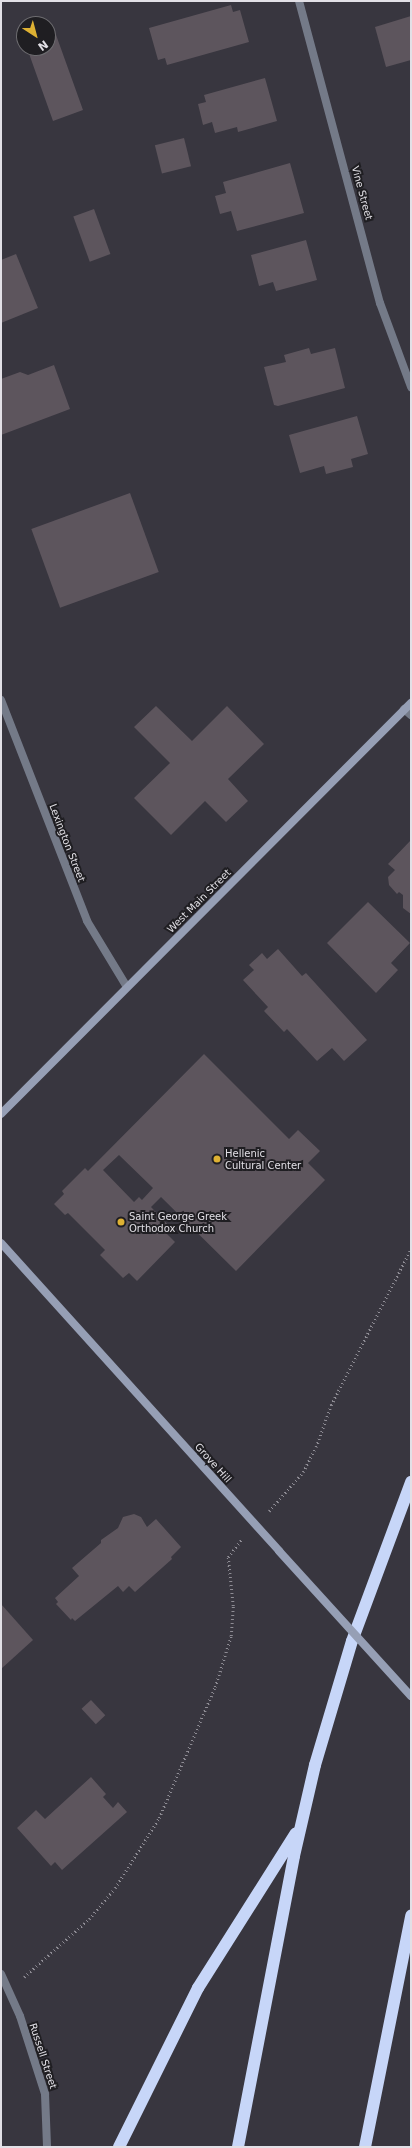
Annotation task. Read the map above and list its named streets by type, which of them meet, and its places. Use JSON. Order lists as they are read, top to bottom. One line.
{"streets":{"street":["Vine Street","Lexington Street","West Main Street","Grove Hill","Russell Street"]},"crossings":[["Lexington Street","West Main Street"]],"places":["Hellenic Cultural Center","Saint George Greek Orthodox Church"],"north":"bottom right"}
